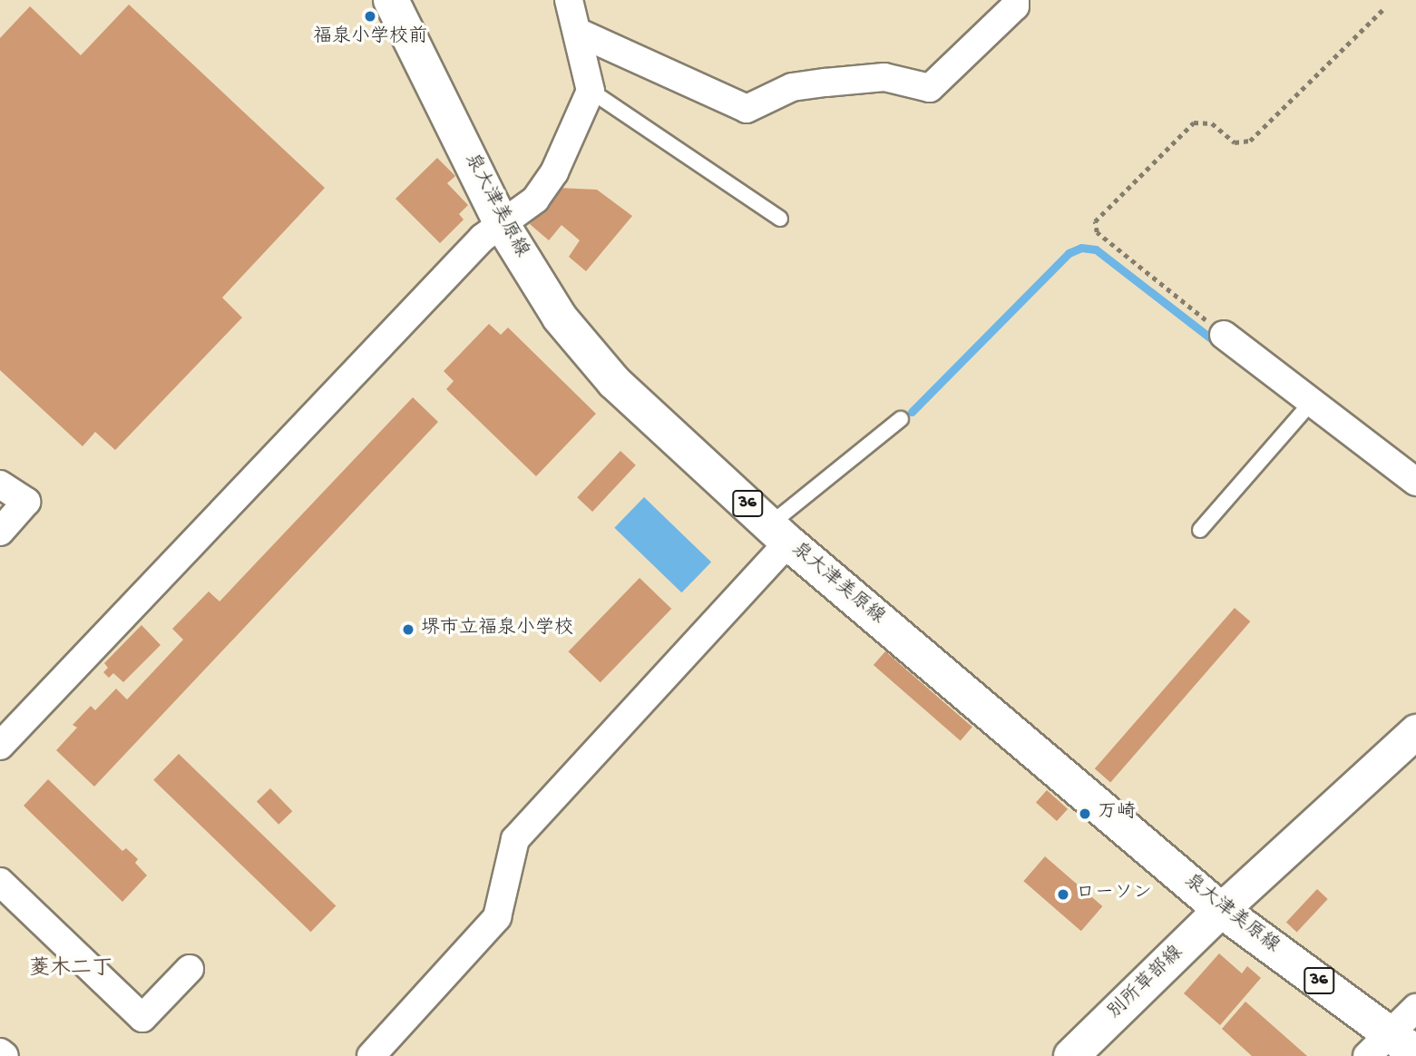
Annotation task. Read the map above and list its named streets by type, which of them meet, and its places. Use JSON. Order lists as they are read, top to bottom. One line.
{"streets":{"main road":["泉大津美原線","36","別所草部線"]},"crossings":[["泉大津美原線","別所草部線"]],"districts":["菱木二丁"],"places":["福泉小学校前","堺市立福泉小学校","万崎","ローソン"]}
